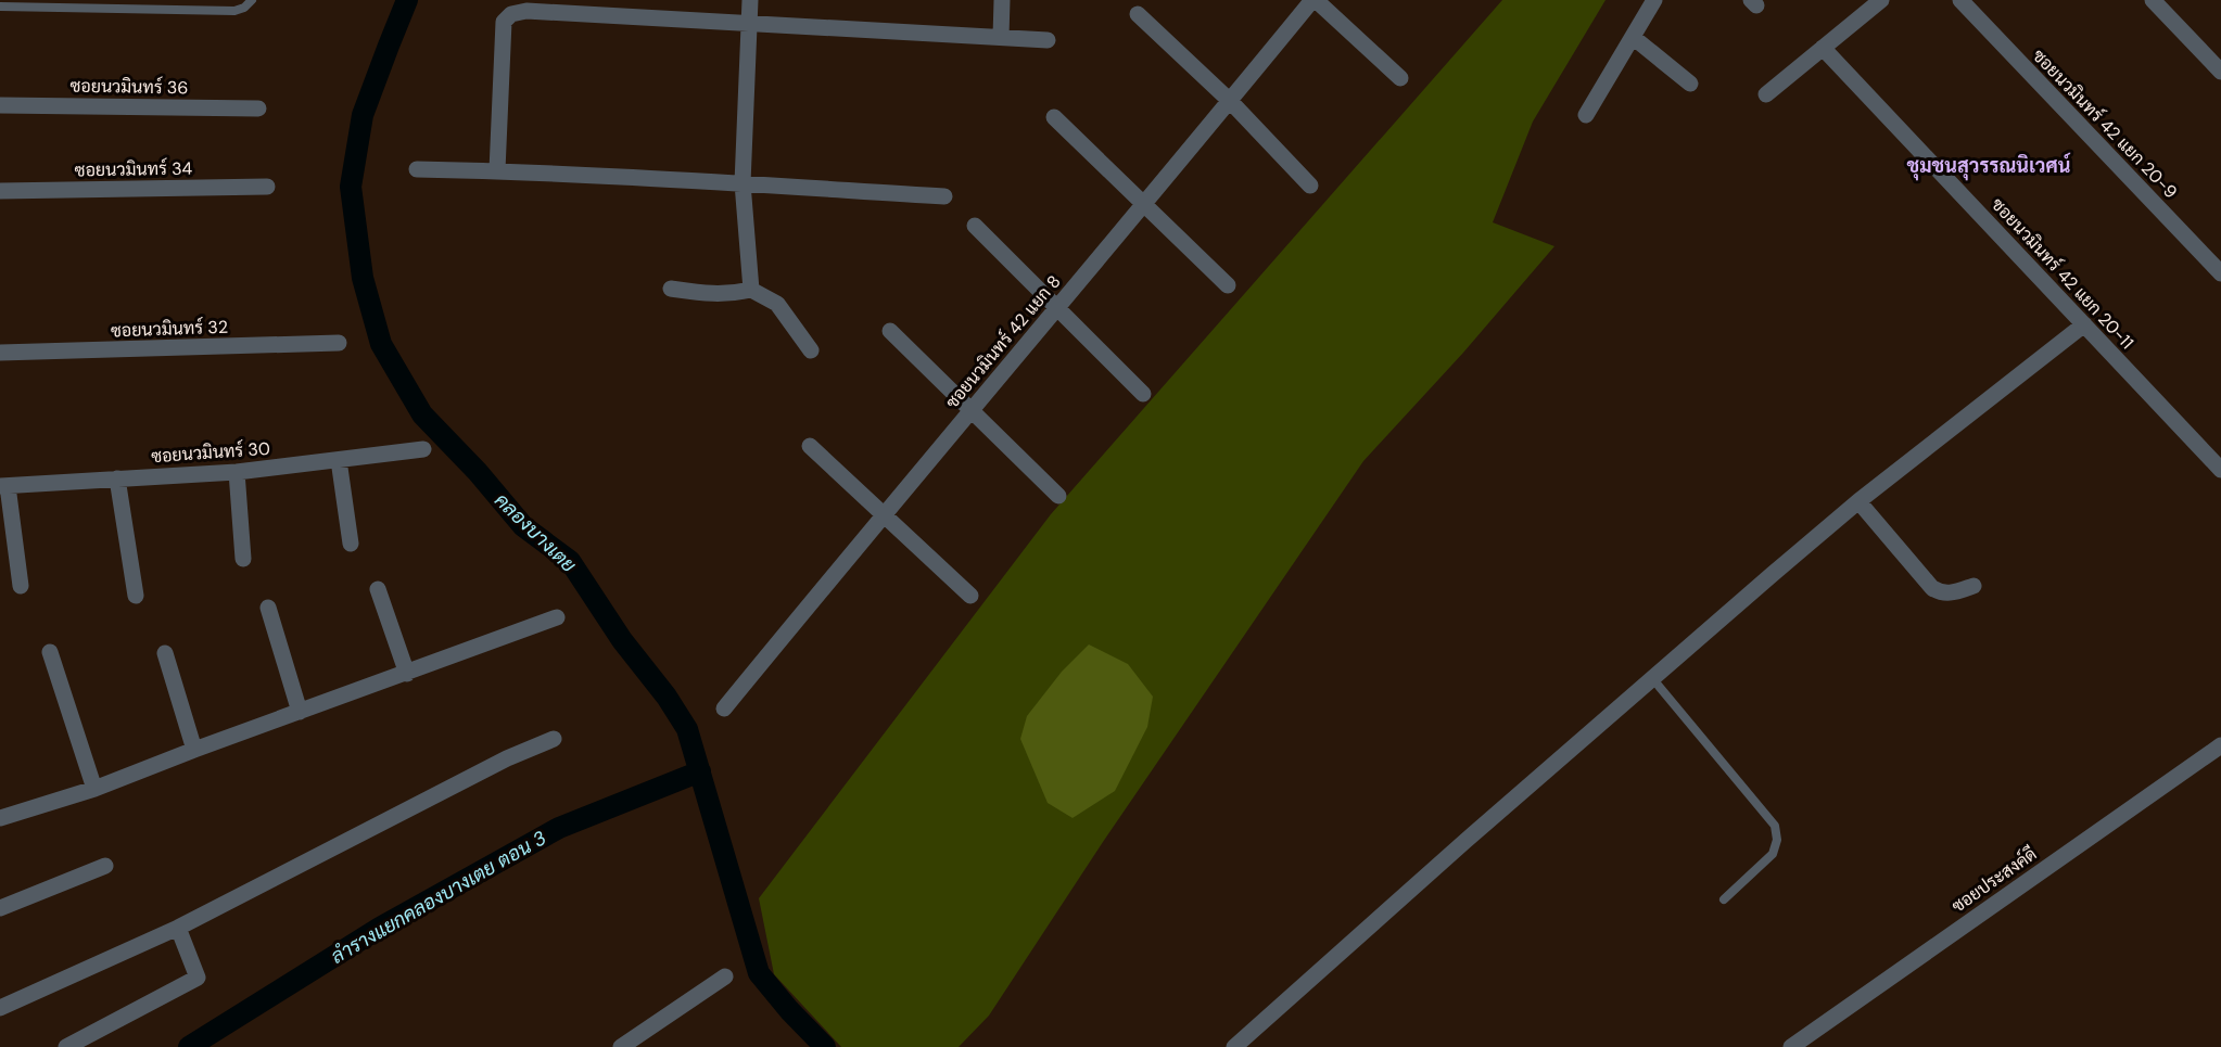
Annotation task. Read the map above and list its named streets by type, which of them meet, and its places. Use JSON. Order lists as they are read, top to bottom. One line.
{"streets":{"street":["ซอยนวมินทร์ 36","ซอยนวมินทร์ 42 แยก 20-9","ซอยนวมินทร์ 34","ซอยนวมินทร์ 42 แยก 20-11","ซอยนวมินทร์ 32","ซอยนวมินทร์ 42 แยก 8","ซอยนวมินทร์ 30","ซอยประสงค์ดี"]},"districts":["ชุมชนสุวรรณนิเวศน์"],"water":["คลองบางเตย","ลำรางแยกคลองบางเตย ตอน 3"]}
